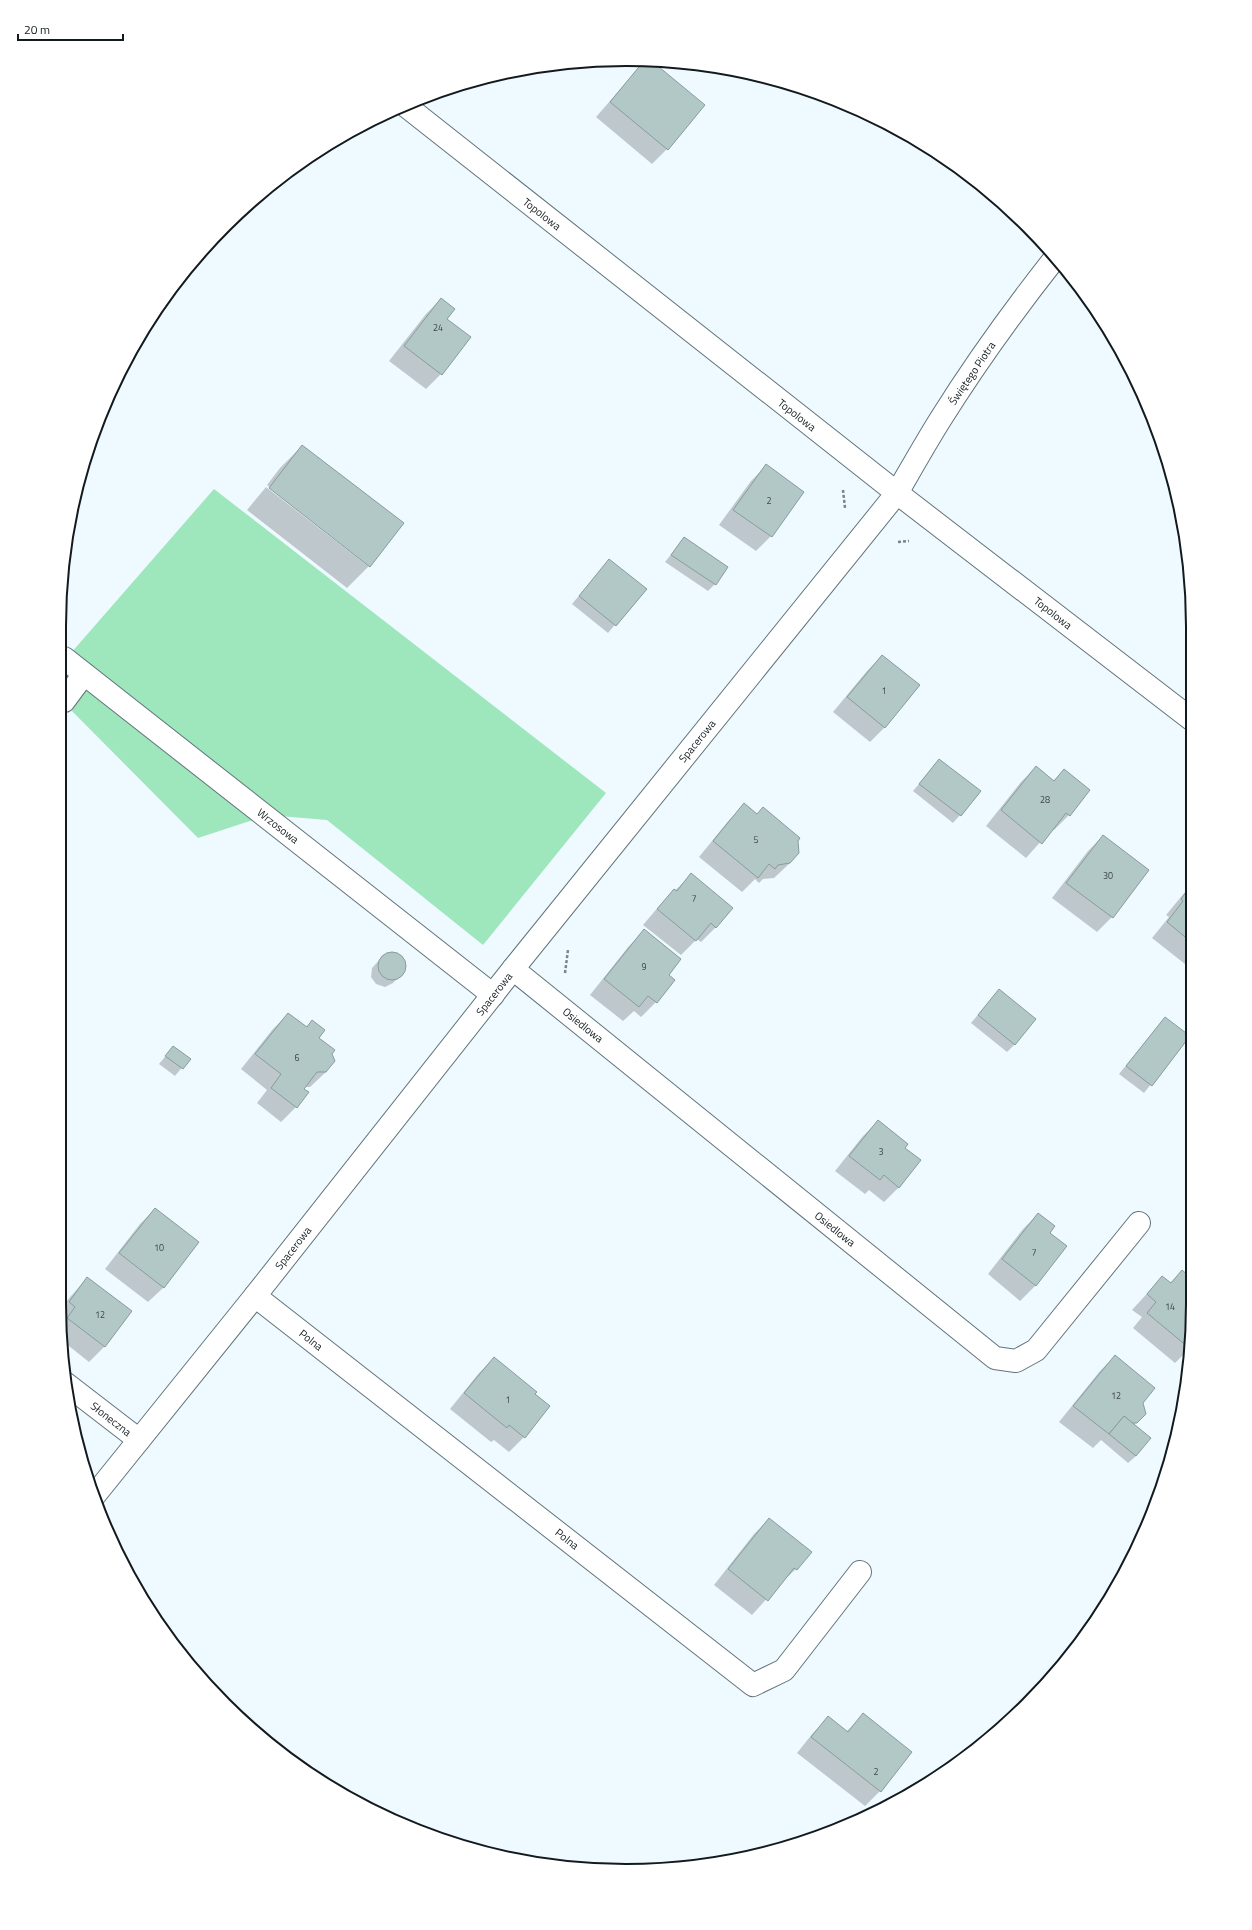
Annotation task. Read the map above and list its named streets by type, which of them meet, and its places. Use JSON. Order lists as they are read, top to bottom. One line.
{"streets":{"street":["Topolowa","Świętego Piotra","Spacerowa","Wrzosowa","Osiedlowa","Polna","Słoneczna"]},"crossings":[["Topolowa","Świętego Piotra"],["Topolowa","Spacerowa"],["Świętego Piotra","Spacerowa"],["Spacerowa","Wrzosowa"],["Spacerowa","Osiedlowa"],["Spacerowa","Polna"],["Spacerowa","Słoneczna"]],"house_numbers":["24","2","1","28","5","30","7","9","6","3","10","7","14","12","12","1","2"],"scale_bar":"20 m"}
